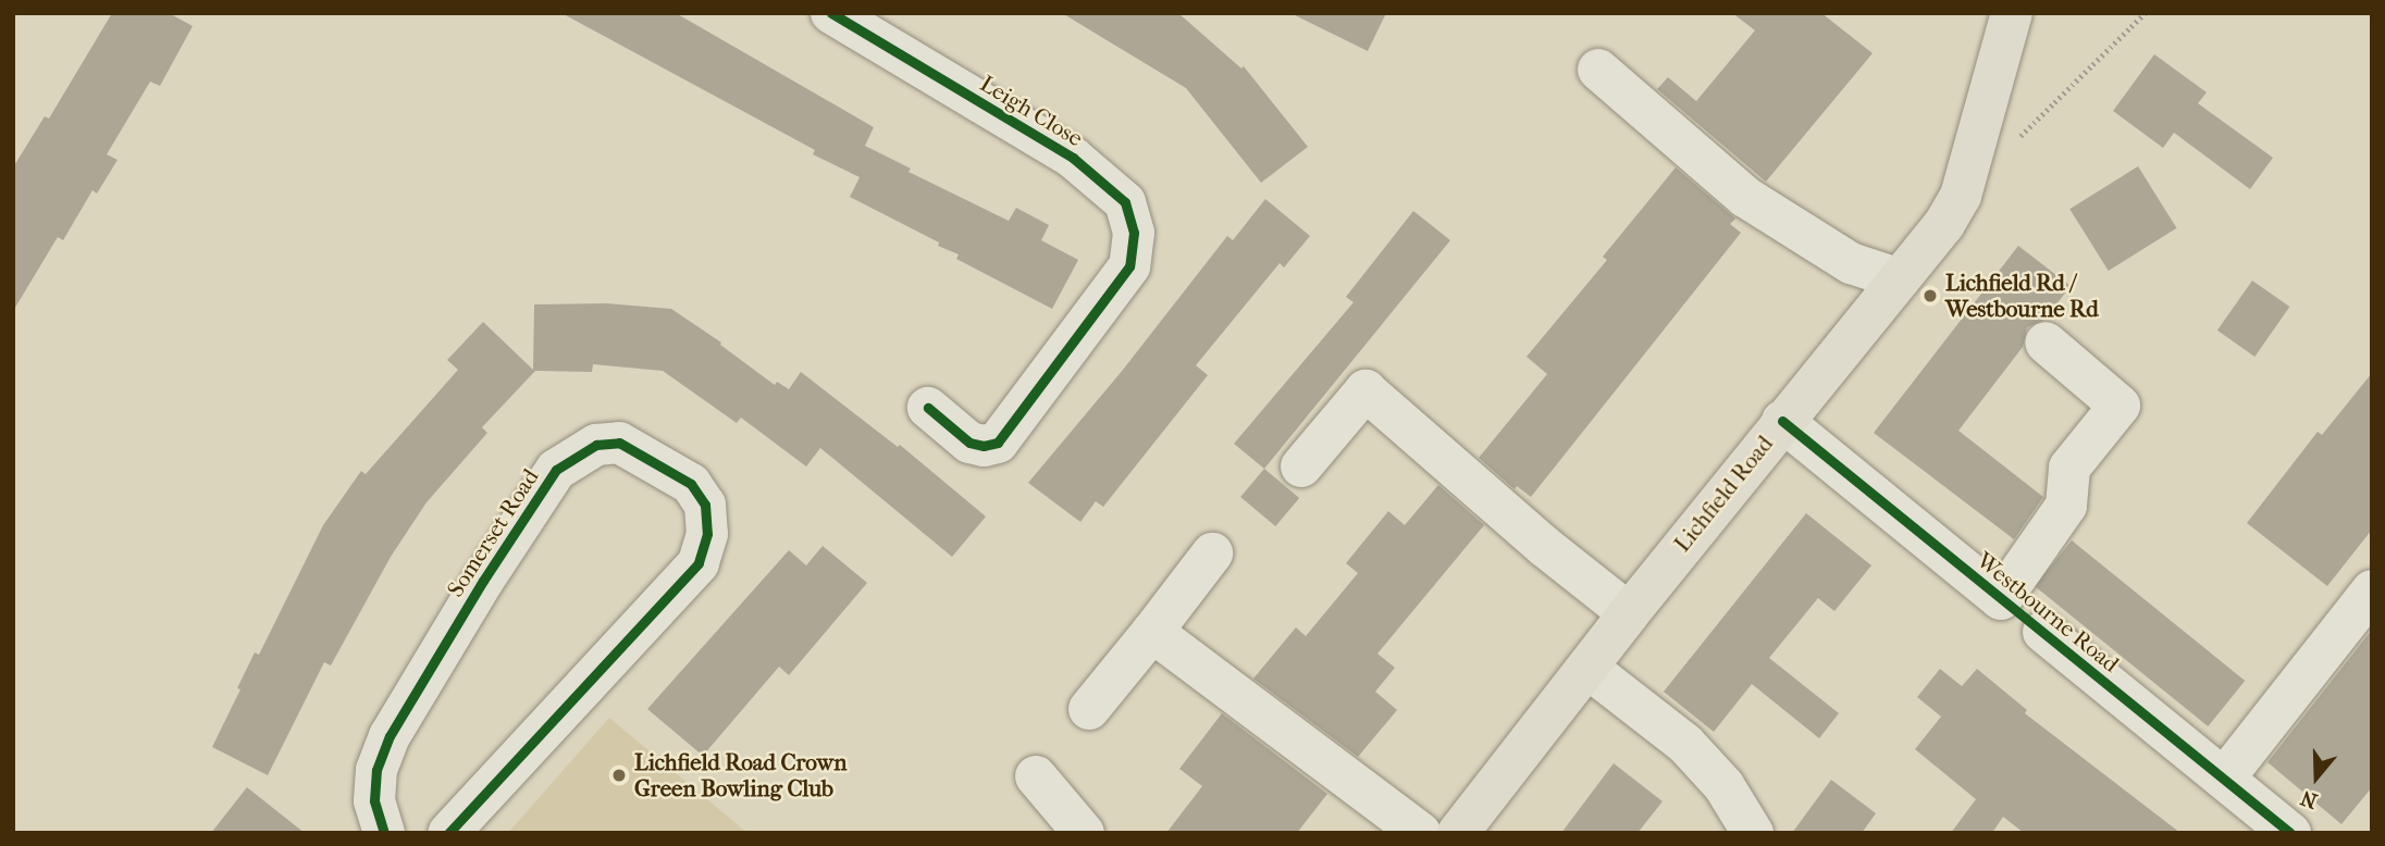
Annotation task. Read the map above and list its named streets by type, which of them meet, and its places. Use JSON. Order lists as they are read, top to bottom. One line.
{"streets":{"highway":["Lichfield Road"],"street":["Leigh Close","Somerset Road","Westbourne Road"]},"crossings":[["Lichfield Road","Westbourne Road"]],"places":["Lichfield Rd / Westbourne Rd","Lichfield Road Crown Green Bowling Club"],"north":"bottom"}
